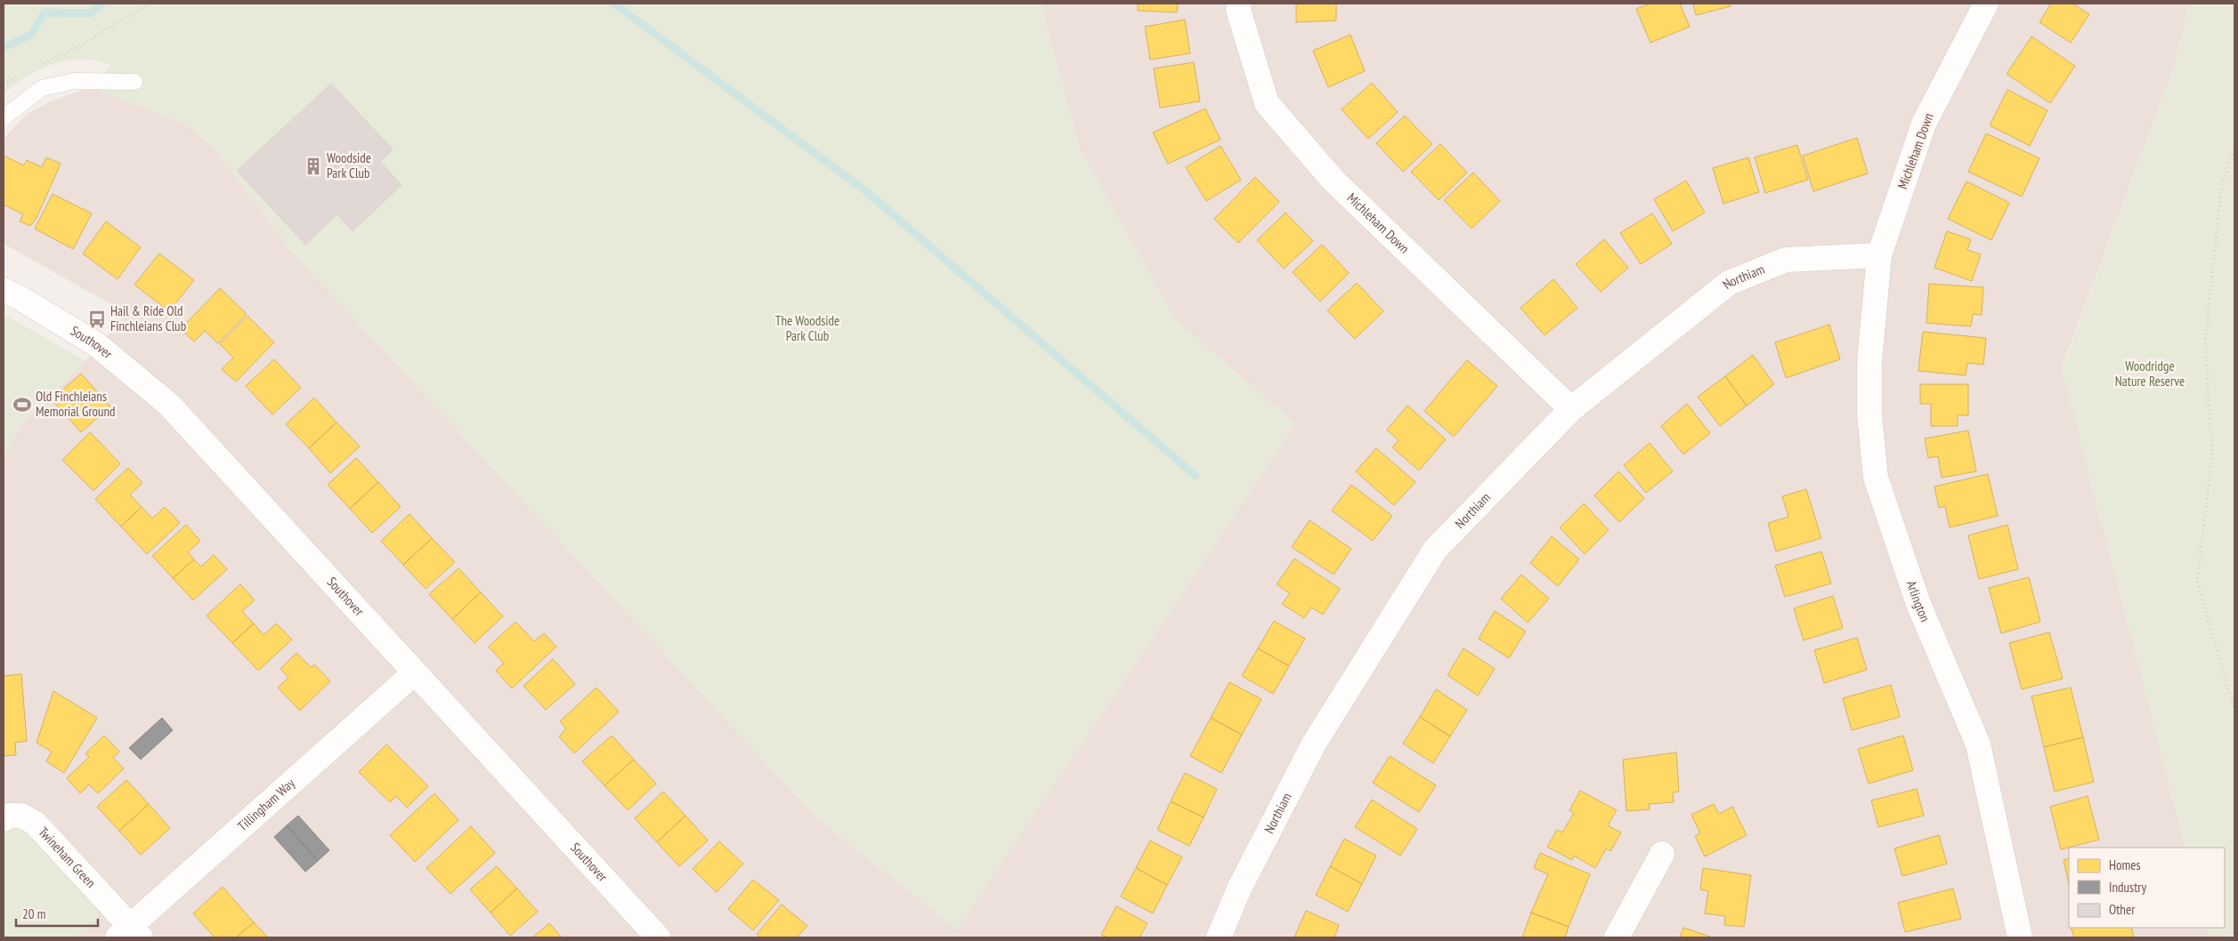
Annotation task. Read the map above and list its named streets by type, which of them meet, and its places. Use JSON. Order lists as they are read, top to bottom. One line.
{"streets":{"street":["Michleham Down","Northiam","Southover","Arlington","Tillingham Way","Twineham Green"]},"crossings":[["Michleham Down","Northiam"],["Michleham Down","Arlington"],["Northiam","Arlington"],["Southover","Tillingham Way"],["Tillingham Way","Twineham Green"]],"parks":["The Woodside Park Club","Woodridge Nature Reserve"],"places":{"building":["Woodside Park Club"],"bus stop":["Hail & Ride Old Finchleians Club"],"sports":["Old Finchleians Memorial Ground"]},"legend":["Homes","Industry","Other"],"scale_bar":"20 m"}
